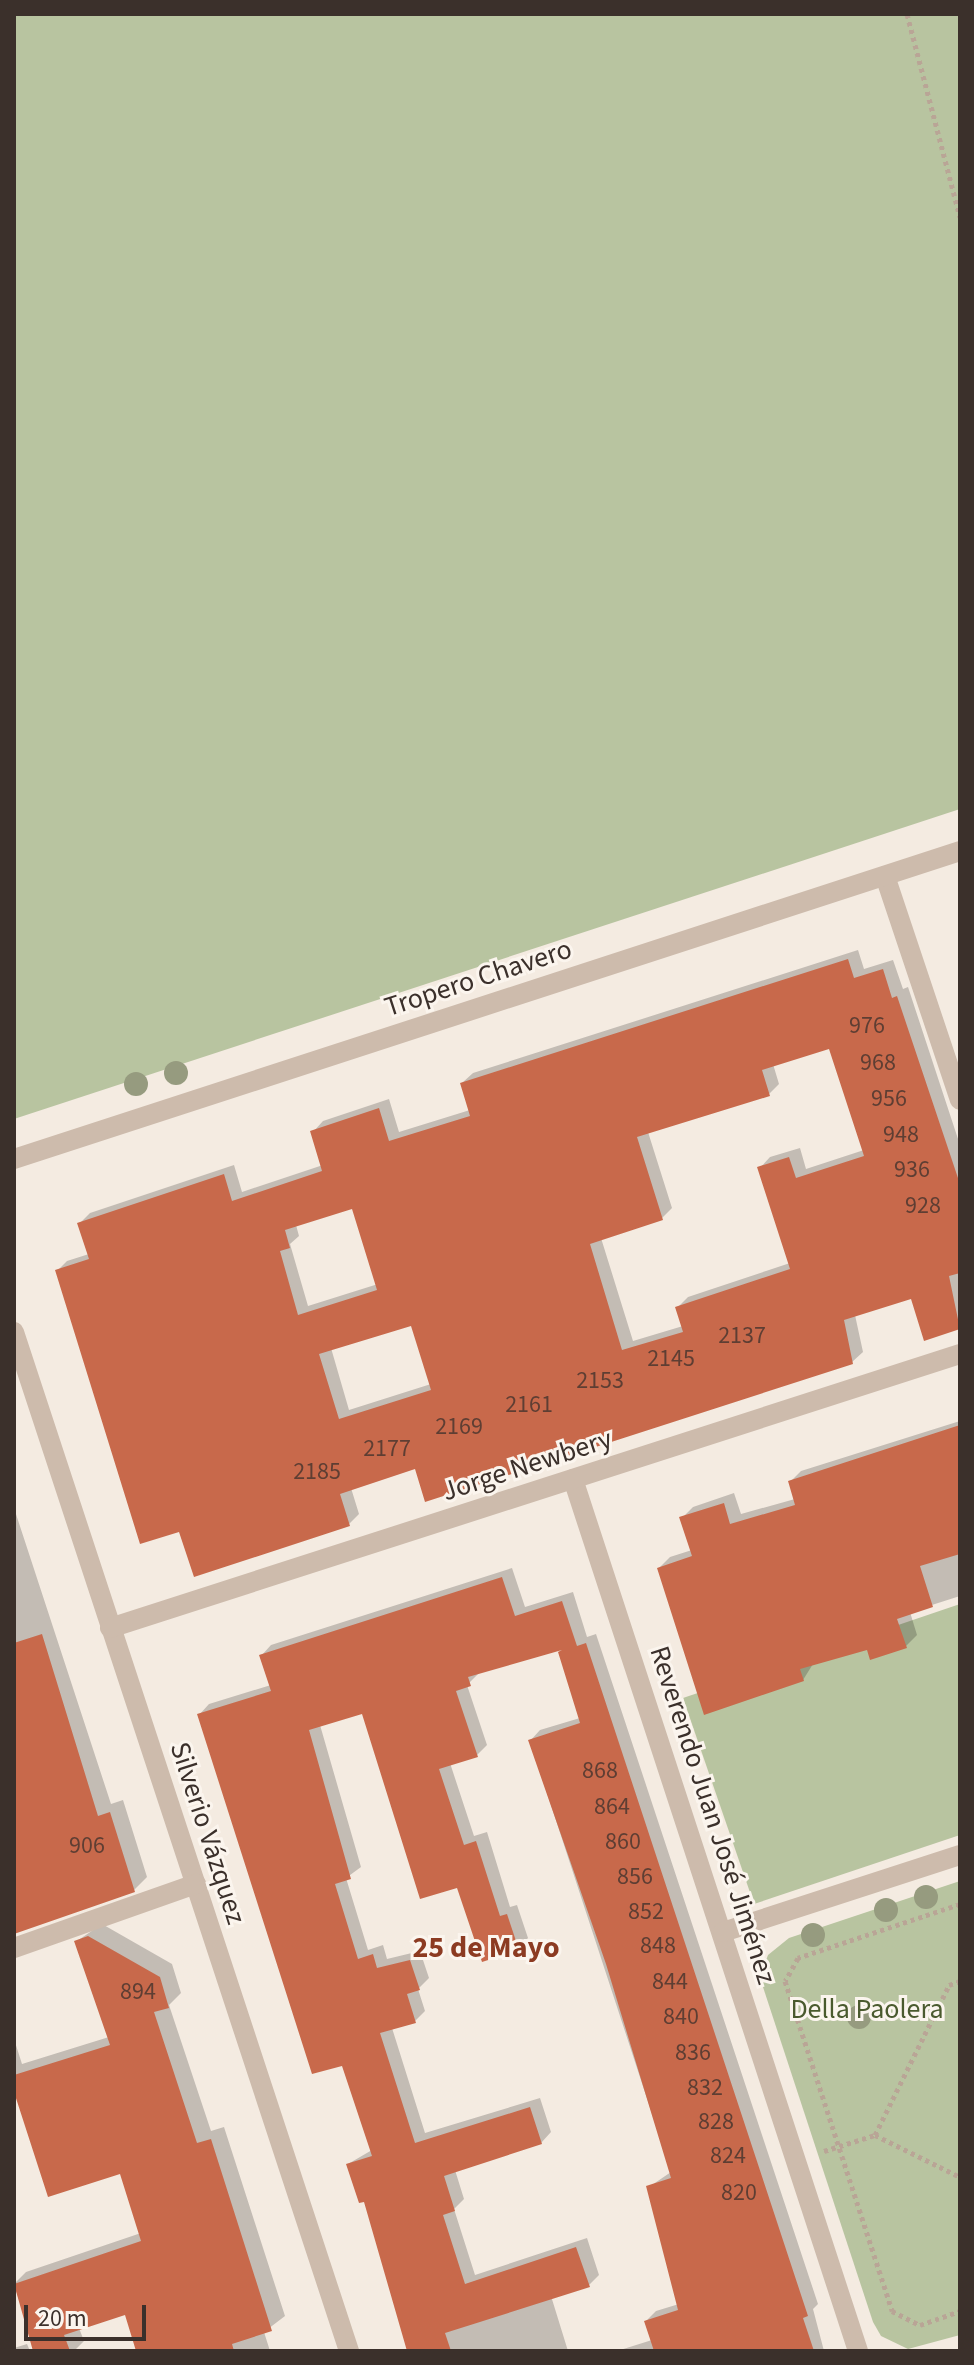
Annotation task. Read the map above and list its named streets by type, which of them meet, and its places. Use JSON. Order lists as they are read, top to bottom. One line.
{"streets":{"street":["Tropero Chavero","Jorge Newbery","Reverendo Juan José Jiménez","Silverio Vázquez"]},"crossings":[["Jorge Newbery","Reverendo Juan José Jiménez"],["Jorge Newbery","Silverio Vázquez"]],"districts":["25 de Mayo"],"parks":["Della Paolera"],"house_numbers":["976","968","956","948","936","928","2137","2145","2153","2161","2169","2177","2185","868","864","860","906","856","852","848","844","894","840","836","832","828","824","820"],"scale_bar":"20 m"}
